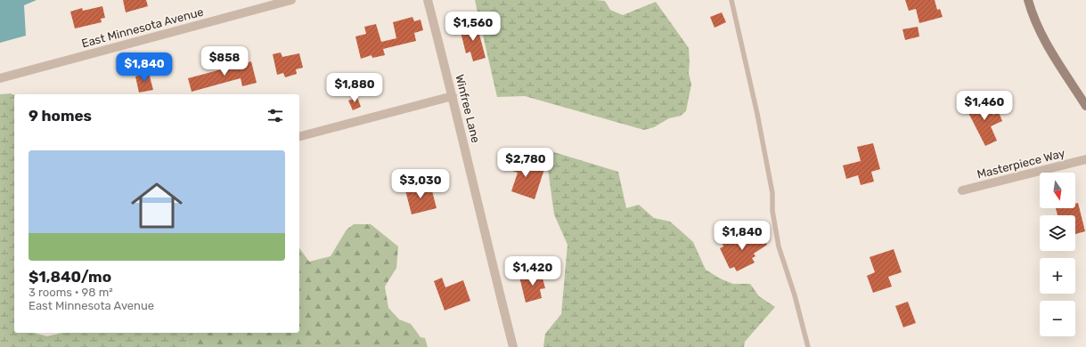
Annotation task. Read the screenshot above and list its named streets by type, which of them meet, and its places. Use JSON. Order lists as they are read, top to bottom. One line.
{"streets":{"street":["East Minnesota Avenue","Winfree Lane","Masterpiece Way"]},"north":"bottom","page":{"price":["$1,560","$858","$1,840","$1,880","$1,460","$2,780","$3,030","$1,840","$1,420"],"heading":"9 homes","list":[{"name":"$1,840/mo","note":"3 rooms · 98 m² · East Minnesota Avenue"}],"map_buttons":["+","−"]}}
